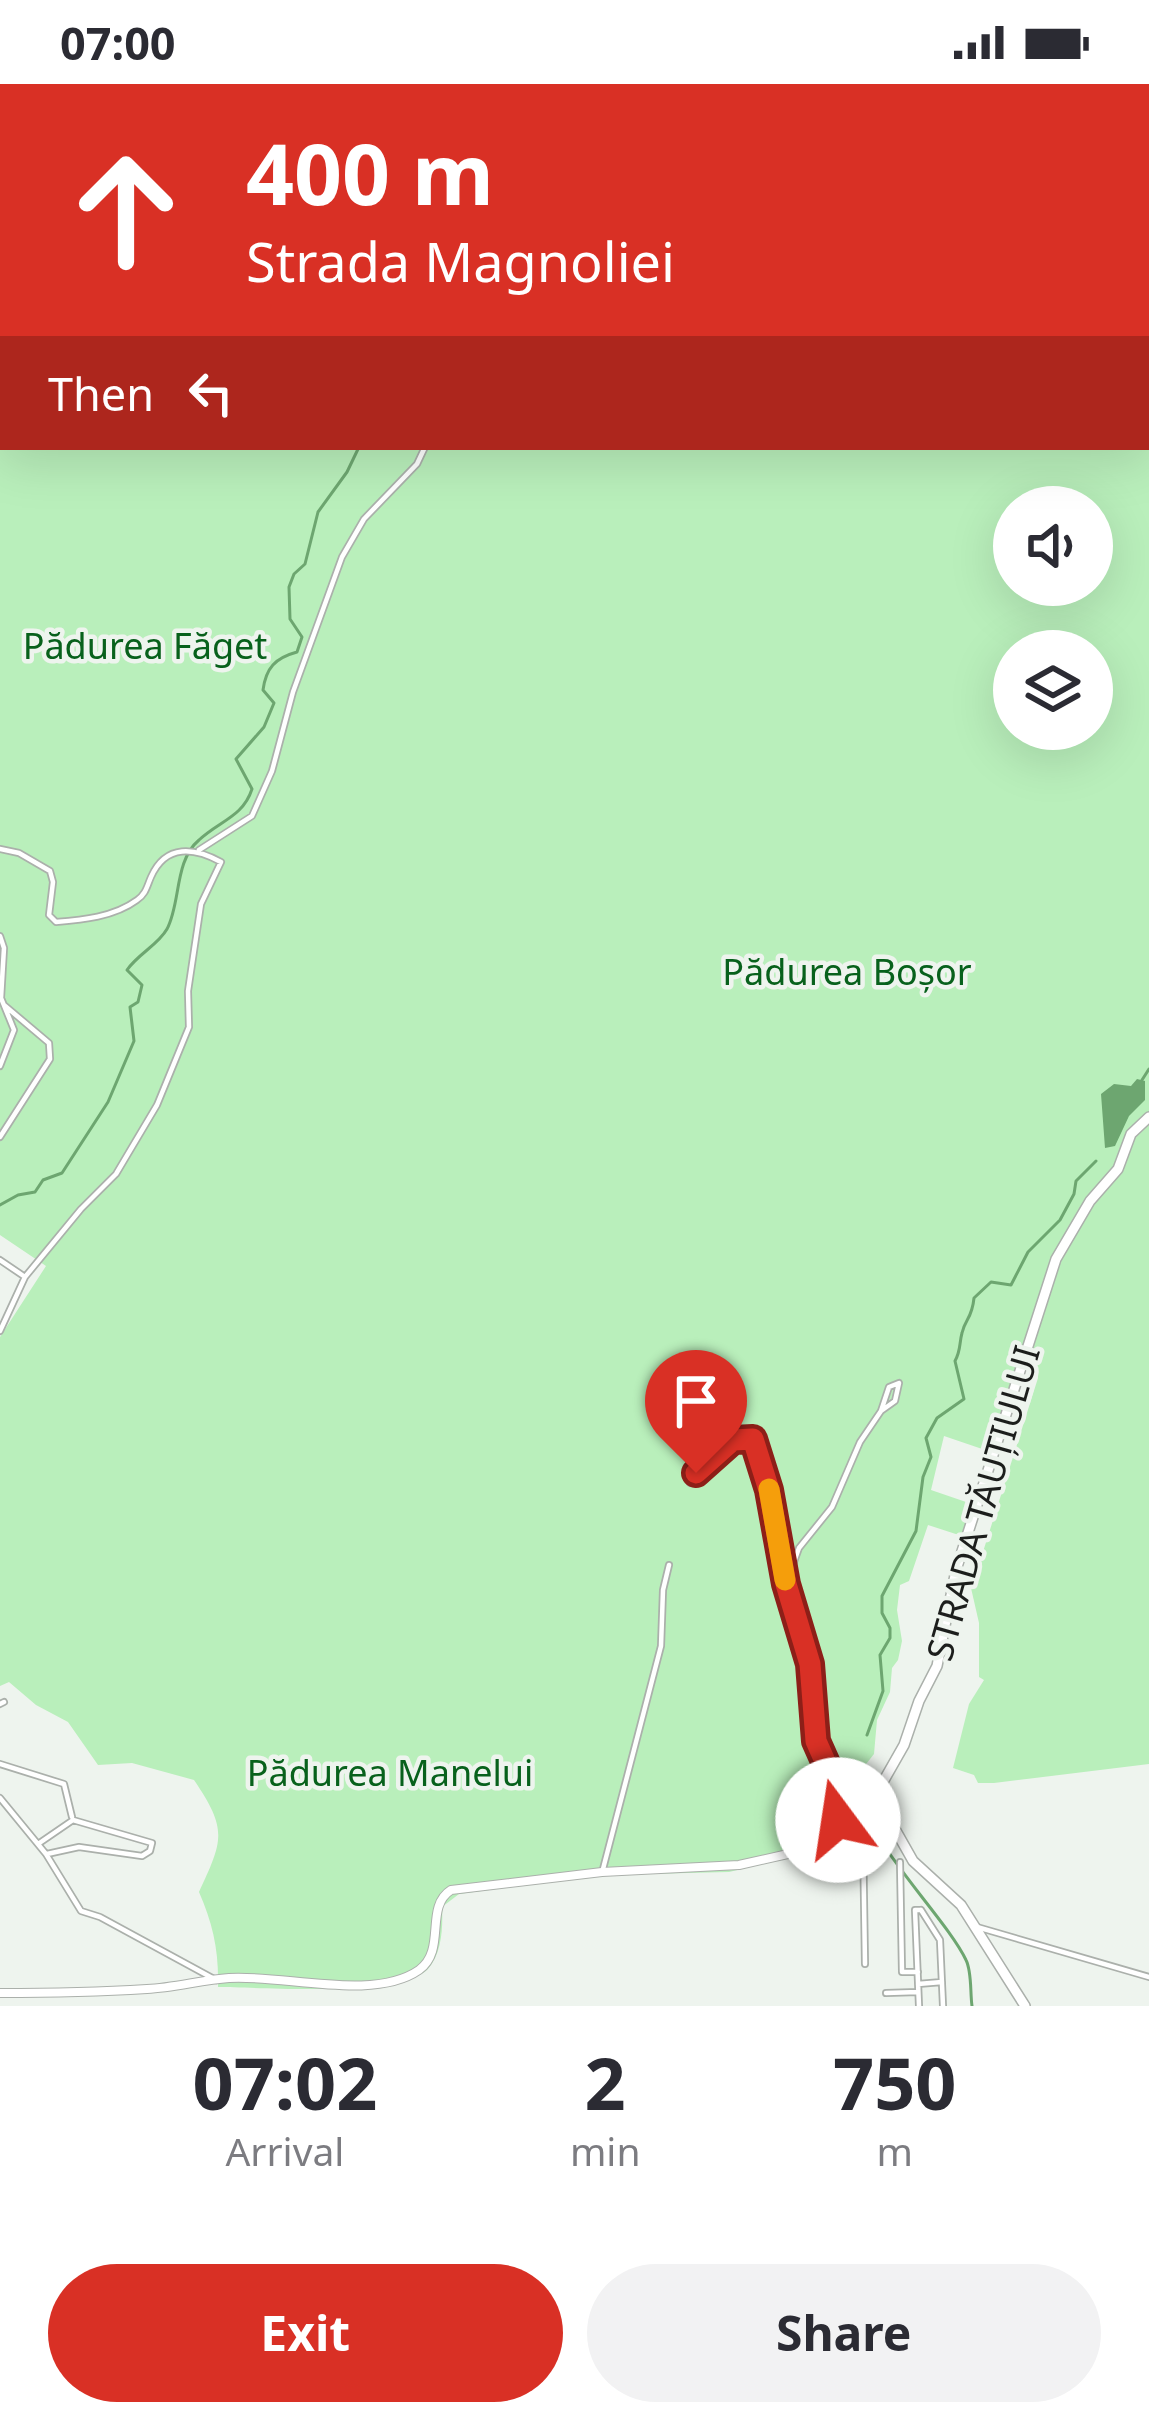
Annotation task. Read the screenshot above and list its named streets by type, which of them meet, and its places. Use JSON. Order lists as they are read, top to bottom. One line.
{"streets":{"main road":["STRADA TĂUȚIULUI"]},"parks":["Pădurea Făget","Pădurea Boșor","Pădurea Manelui"],"page":{"status":"07:00","turn":["400 m","Strada Magnoliei"],"then":"Then","eta":["07:02","Arrival","2","min","750","m"],"buttons":["Exit","Share"]}}
